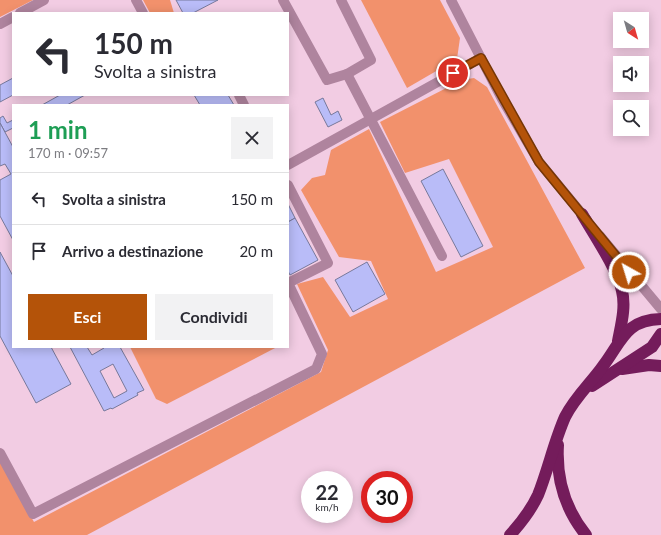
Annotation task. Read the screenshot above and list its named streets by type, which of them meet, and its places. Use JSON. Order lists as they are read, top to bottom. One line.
{"north":"bottom right","page":{"turn":["150 m","Svolta a sinistra"],"heading":["1 min","170 m · 09:57"],"list":[{"name":"Svolta a sinistra","value":"150 m"},{"name":"Arrivo a destinazione","value":"20 m"}],"buttons":["Esci","Condividi"],"speed":"22 km/h","limit":"30"}}
